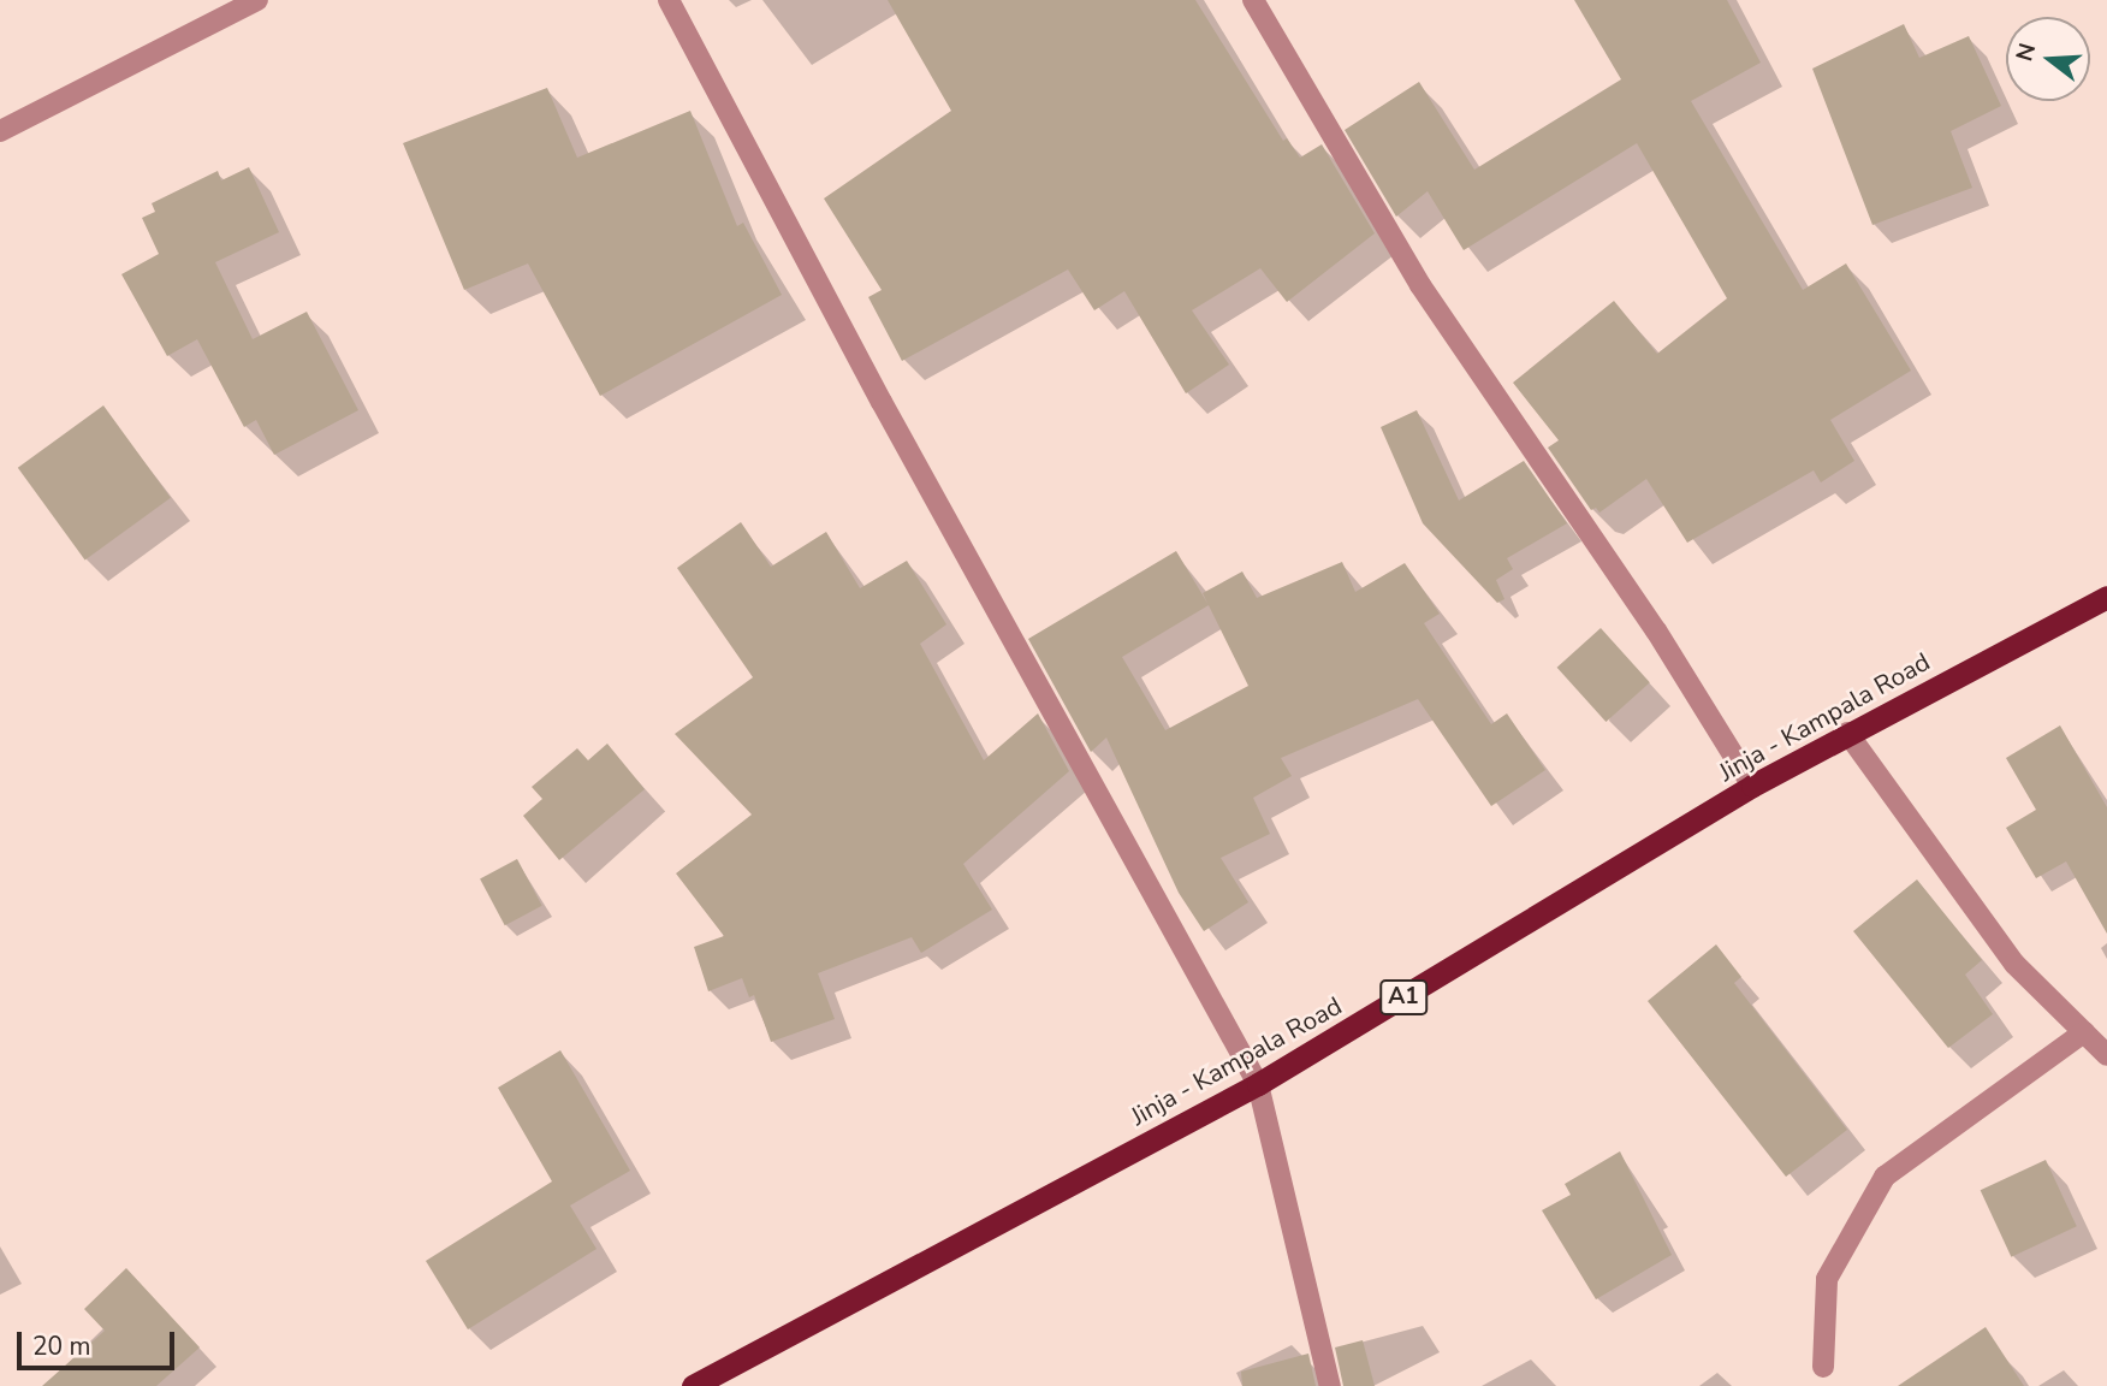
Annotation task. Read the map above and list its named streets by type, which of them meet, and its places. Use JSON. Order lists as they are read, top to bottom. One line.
{"streets":{"highway":["Jinja - Kampala Road","A1"]},"scale_bar":"20 m","north":"left"}
